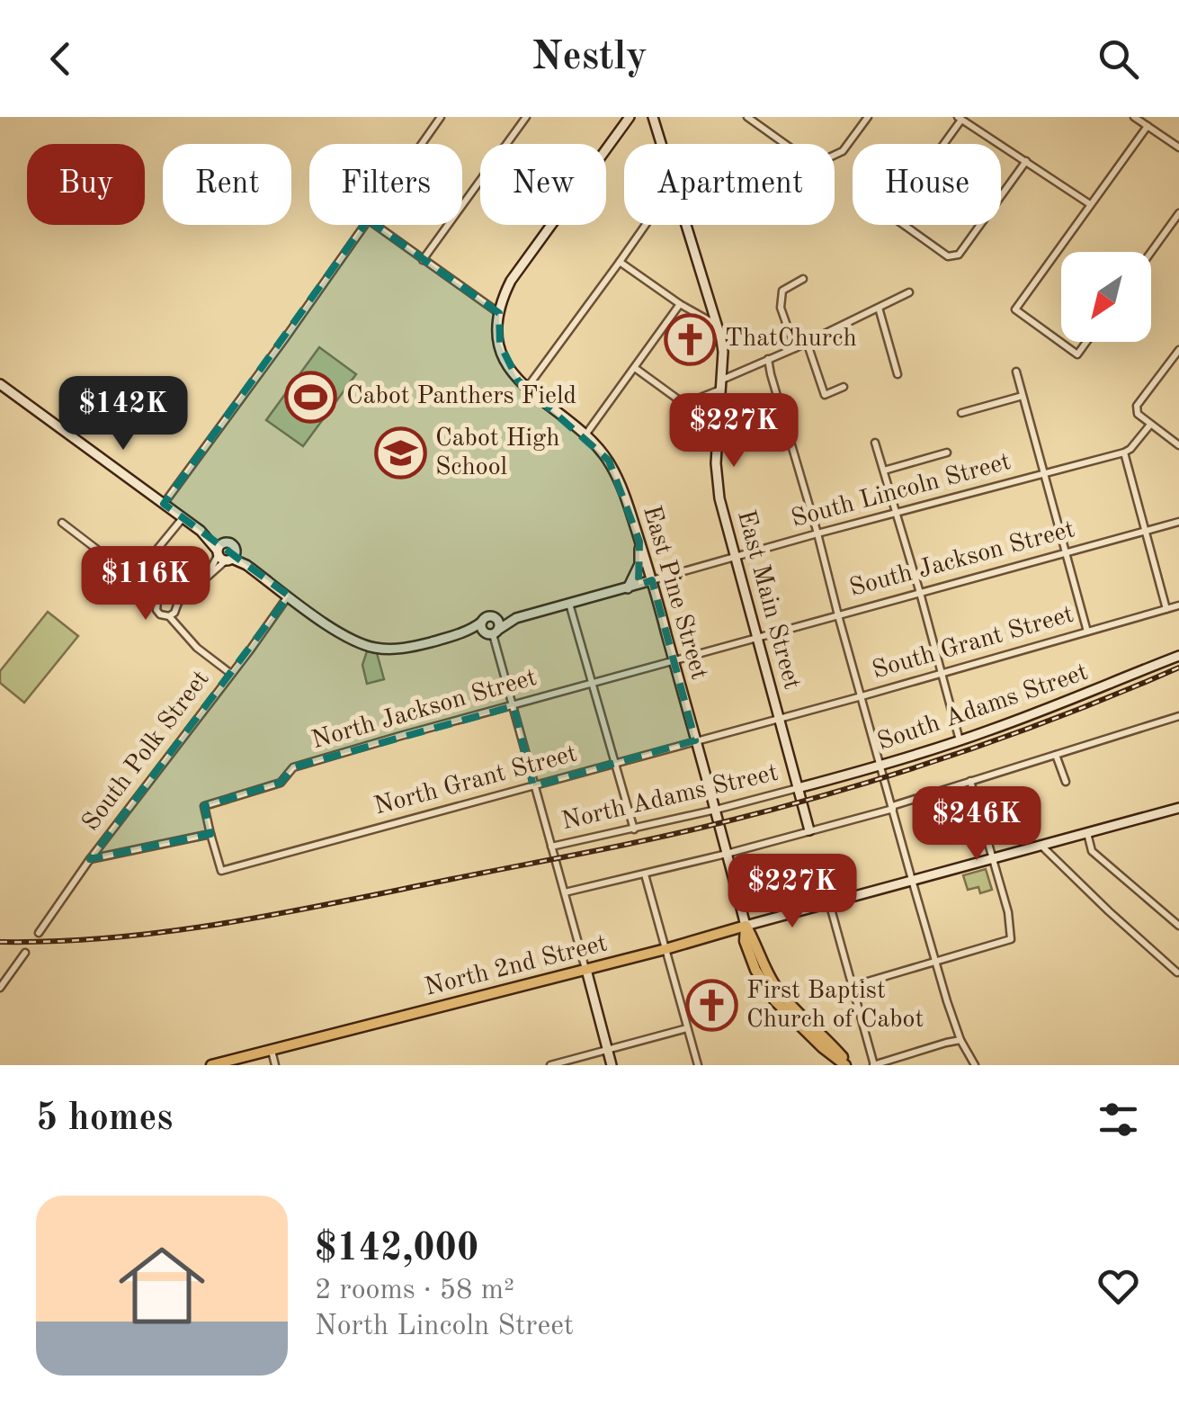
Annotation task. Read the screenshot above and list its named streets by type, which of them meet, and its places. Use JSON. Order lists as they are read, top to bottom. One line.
{"streets":{"main road":["North 2nd Street"],"street":["South Lincoln Street","South Jackson Street","East Pine Street","East Main Street","South Grant Street","South Adams Street","North Jackson Street","South Polk Street","North Grant Street","North Adams Street"]},"crossings":[["South Lincoln Street","East Pine Street"],["South Lincoln Street","East Main Street"],["South Jackson Street","East Main Street"],["South Jackson Street","North Jackson Street"],["East Pine Street","North Jackson Street"],["East Pine Street","North Grant Street"],["East Pine Street","North Adams Street"],["East Pine Street","North 2nd Street"],["East Main Street","South Grant Street"],["East Main Street","South Adams Street"],["East Main Street","North Jackson Street"],["East Main Street","North Grant Street"],["East Main Street","North Adams Street"],["South Grant Street","North Grant Street"],["South Adams Street","North Adams Street"],["North Jackson Street","North Grant Street"]],"places":{"church":["ThatChurch","First Baptist Church of Cabot"],"sports":["Cabot Panthers Field"],"school or university":["Cabot High School"]},"north":"bottom left","page":{"header":"Nestly","chip":["Buy","Rent","Filters","New","Apartment","House"],"price":["$142K","$227K","$116K","$246K","$227K"],"heading":"5 homes","list":[{"name":"$142,000","note":"2 rooms · 58 m² · North Lincoln Street"}]}}
